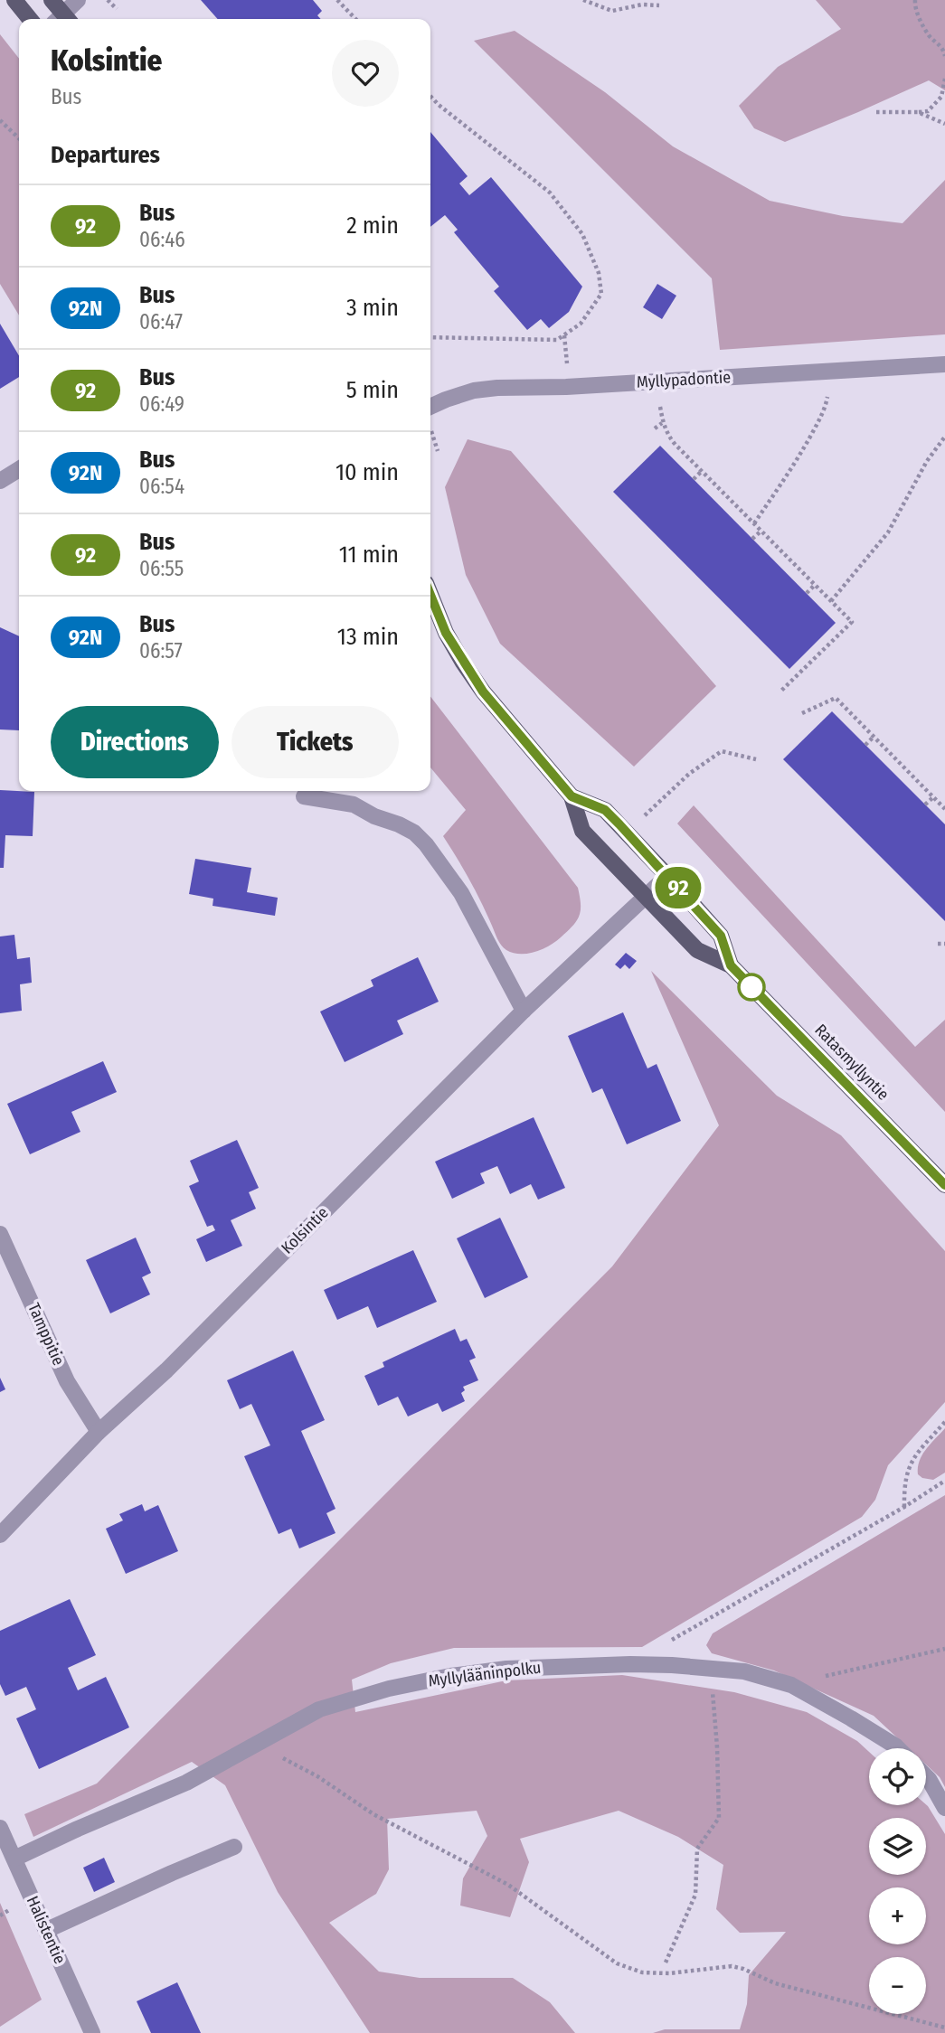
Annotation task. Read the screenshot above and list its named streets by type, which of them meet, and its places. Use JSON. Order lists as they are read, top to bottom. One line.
{"streets":{"main road":["Ratasmyllyntie"],"street":["Myllypadontie","Kolsintie","Tamppitie","Myllylääninpolku","Halistentie"]},"crossings":[["Ratasmyllyntie","Kolsintie"],["Kolsintie","Tamppitie"],["Myllylääninpolku","Halistentie"]],"lines":["bus line 92"],"page":{"on_map":"92","heading":[["Kolsintie","Bus"],"Departures"],"list":[{"mark":"92","name":"Bus","note":"06:46","value":"2 min"},{"mark":"92N","name":"Bus","note":"06:47","value":"3 min"},{"mark":"92","name":"Bus","note":"06:49","value":"5 min"},{"mark":"92N","name":"Bus","note":"06:54","value":"10 min"},{"mark":"92","name":"Bus","note":"06:55","value":"11 min"},{"mark":"92N","name":"Bus","note":"06:57","value":"13 min"}],"buttons":["Directions","Tickets"],"map_buttons":["+","−"]}}
